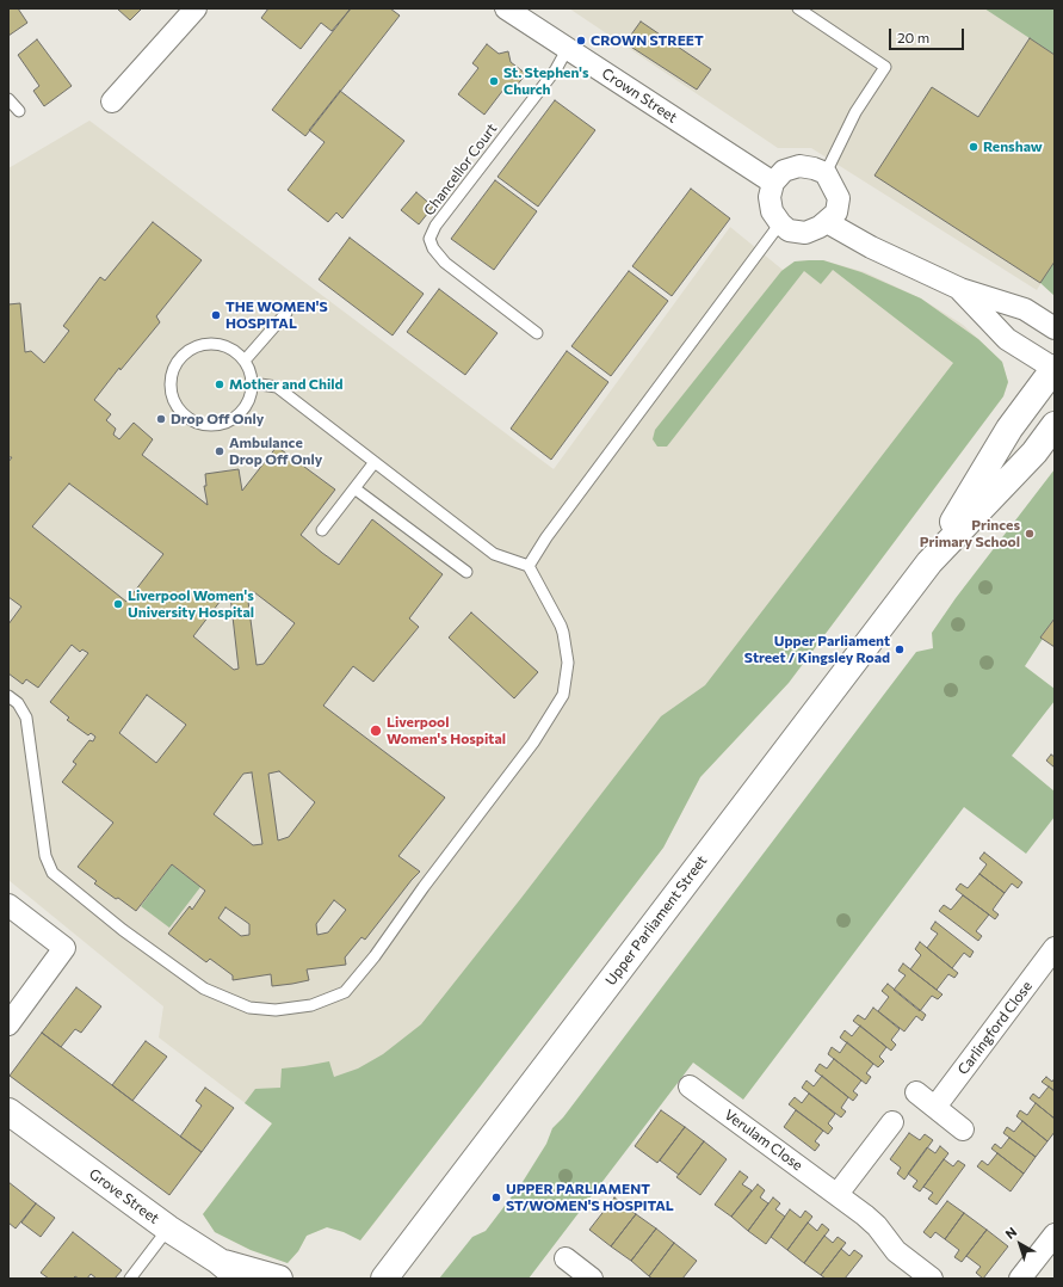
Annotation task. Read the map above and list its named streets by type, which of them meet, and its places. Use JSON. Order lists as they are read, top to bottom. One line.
{"streets":{"main road":["Upper Parliament Street","Grove Street"],"street":["Crown Street","Carlingford Close","Verulam Close"],"lane":["Chancellor Court"]},"crossings":[["Crown Street","Chancellor Court"]],"places":["CROWN STREET","St. Stephen's Church","Renshaw","THE WOMEN'S HOSPITAL","Mother and Child","Drop Off Only","Ambulance Drop Off Only","Princes Primary School","Liverpool Women's University Hospital","Upper Parliament Street / Kingsley Road","Liverpool Women's Hospital","UPPER PARLIAMENT ST/WOMEN'S HOSPITAL"],"scale_bar":"20 m","north":"top left"}
